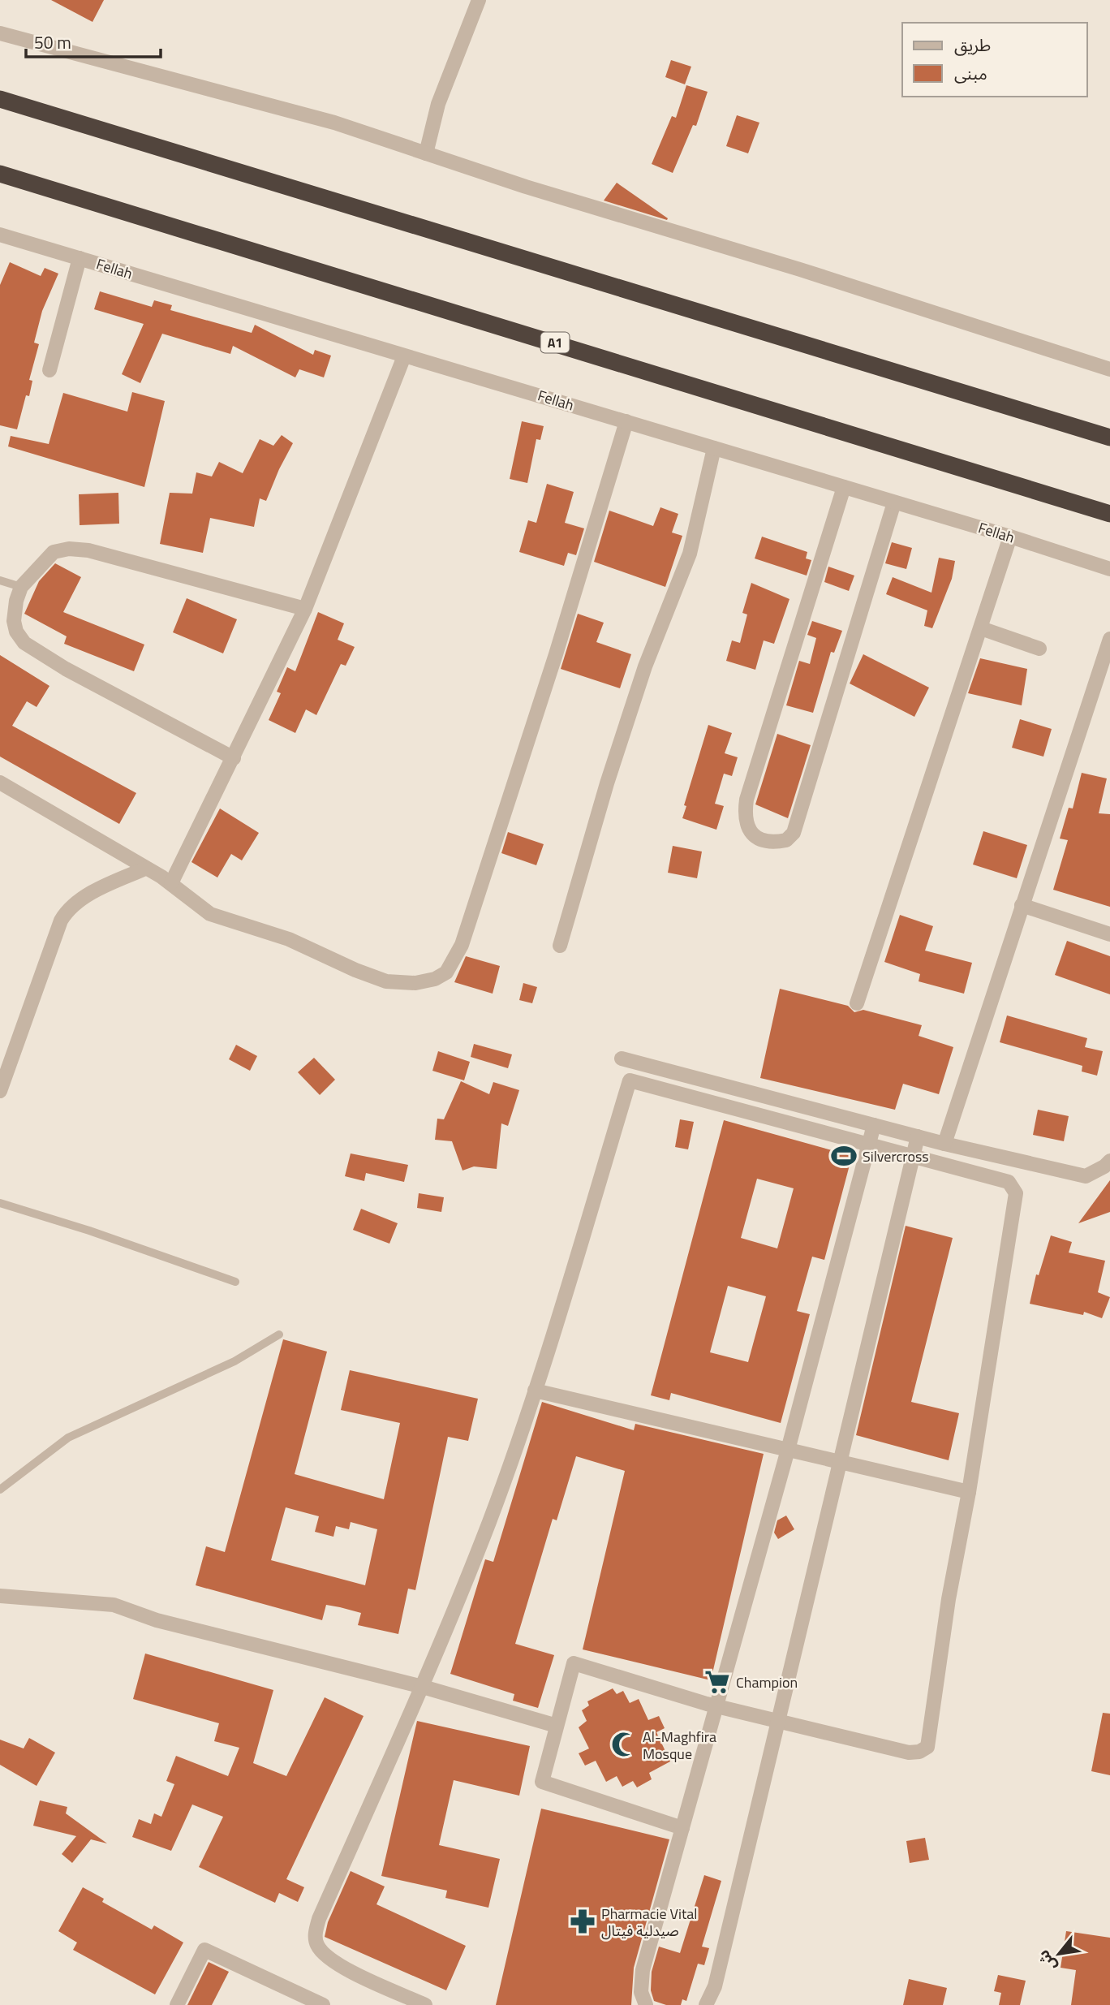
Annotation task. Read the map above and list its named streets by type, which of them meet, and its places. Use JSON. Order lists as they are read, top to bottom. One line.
{"streets":{"highway":["A1"],"street":["Fellah"]},"places":{"sports":["Silvercross"],"supermarket":["Champion"],"mosque":["Al-Maghfira Mosque"],"pharmacy":["Pharmacie Vital صيدلية فيتال"]},"legend":["طريق","مبنى"],"scale_bar":"50 m","north":"bottom left"}
